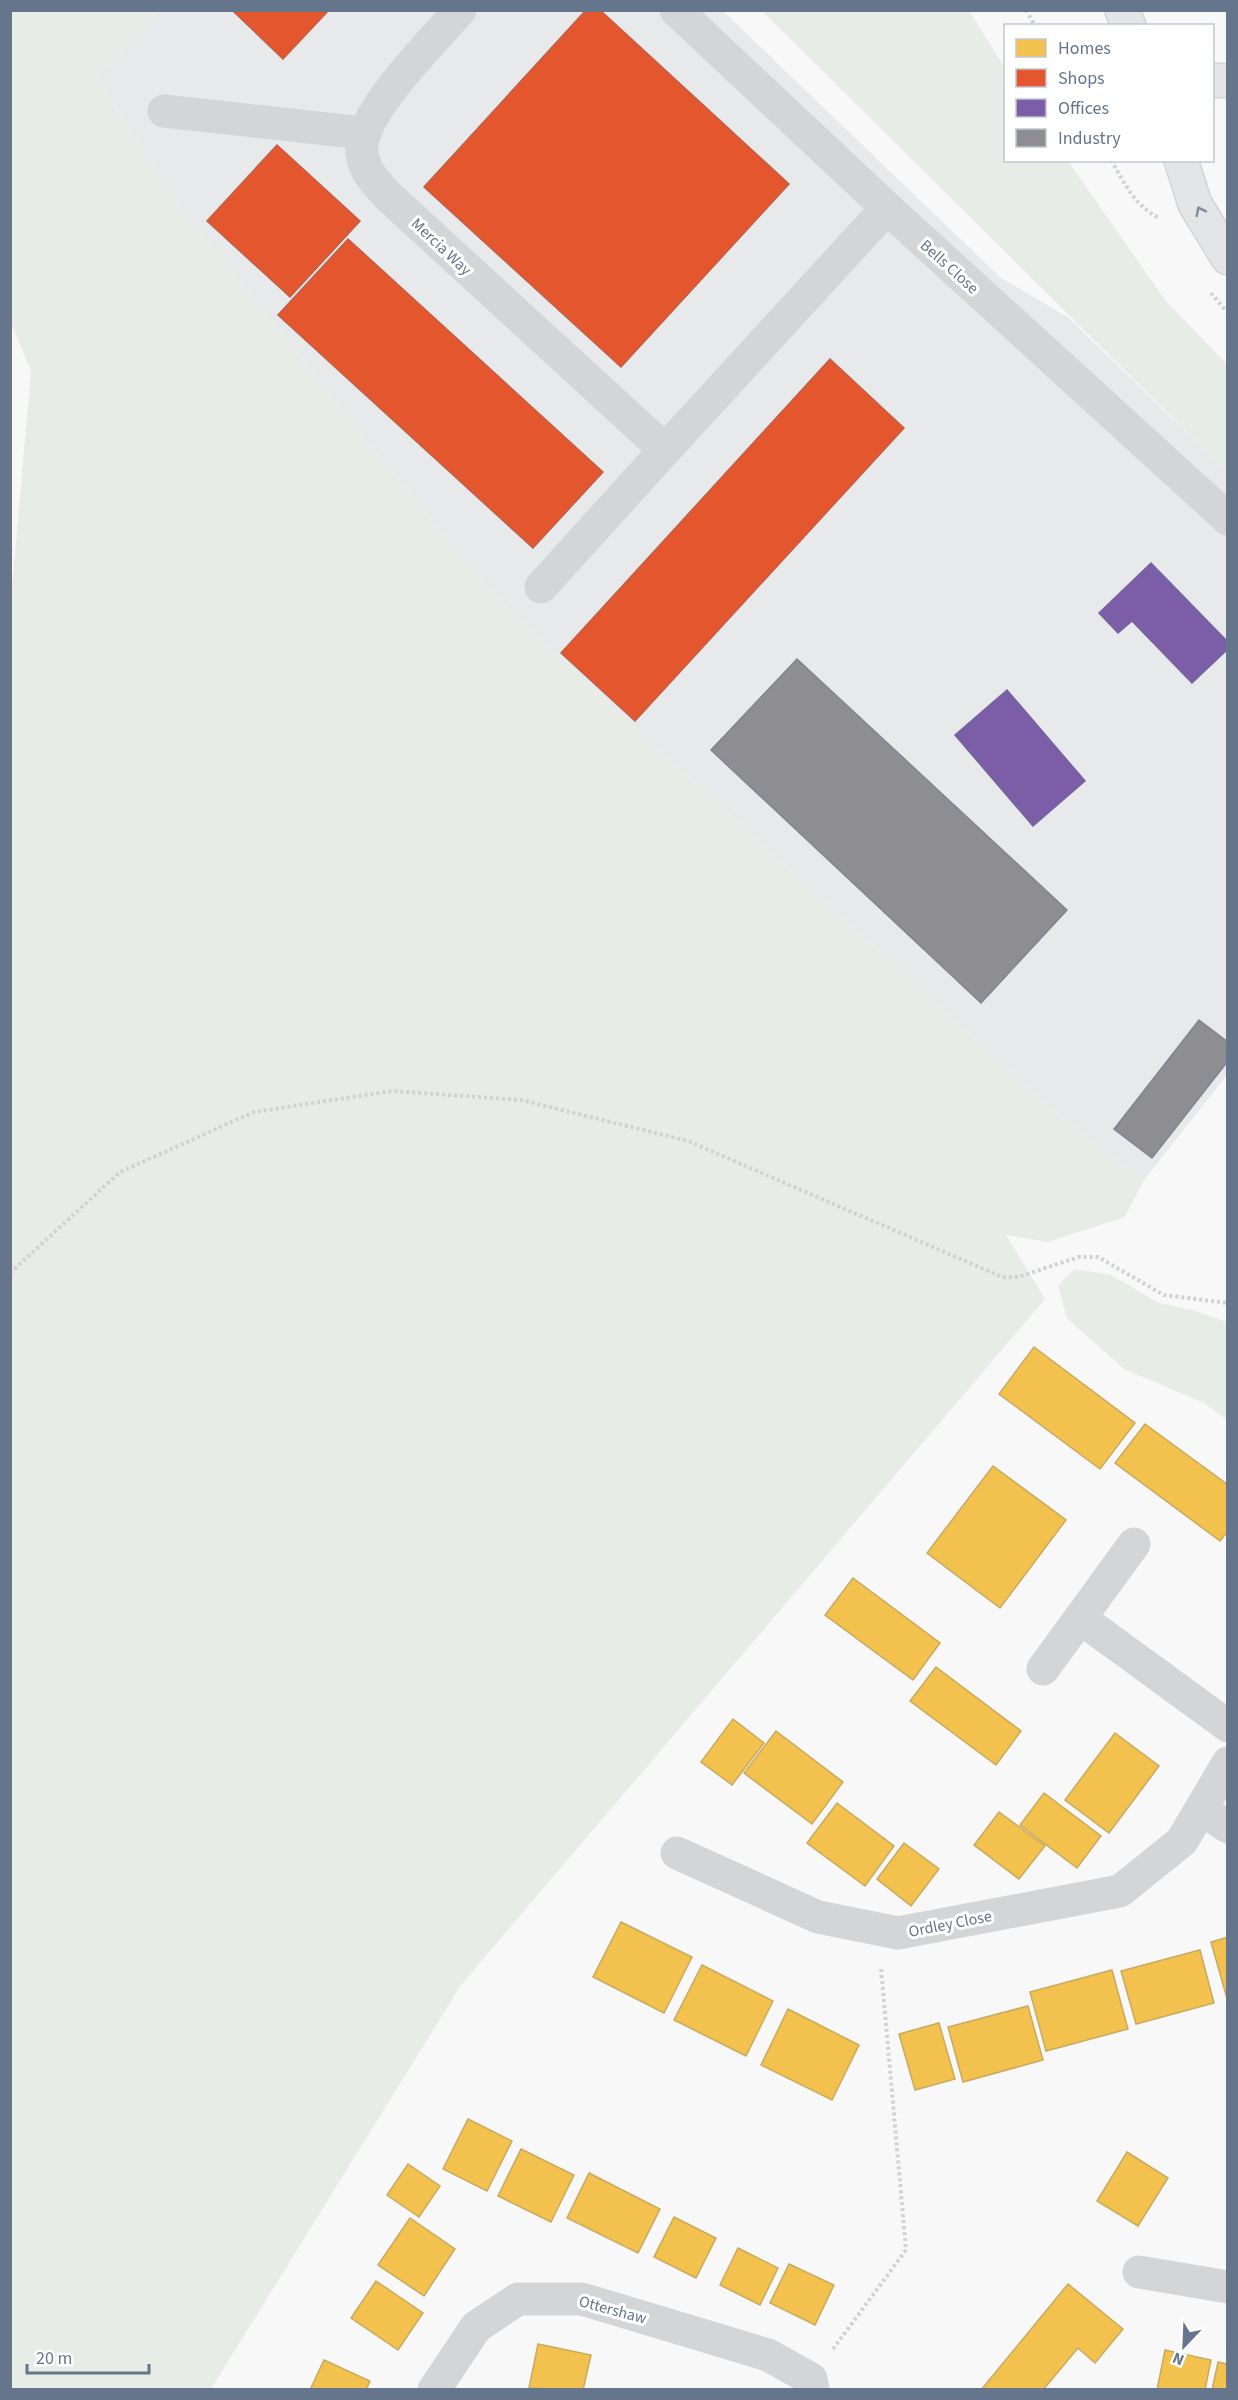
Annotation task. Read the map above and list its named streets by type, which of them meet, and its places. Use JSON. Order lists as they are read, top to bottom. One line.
{"streets":{"street":["Mercia Way","Bells Close","Ordley Close","Ottershaw"]},"legend":["Homes","Shops","Offices","Industry"],"scale_bar":"20 m","north":"bottom left"}
